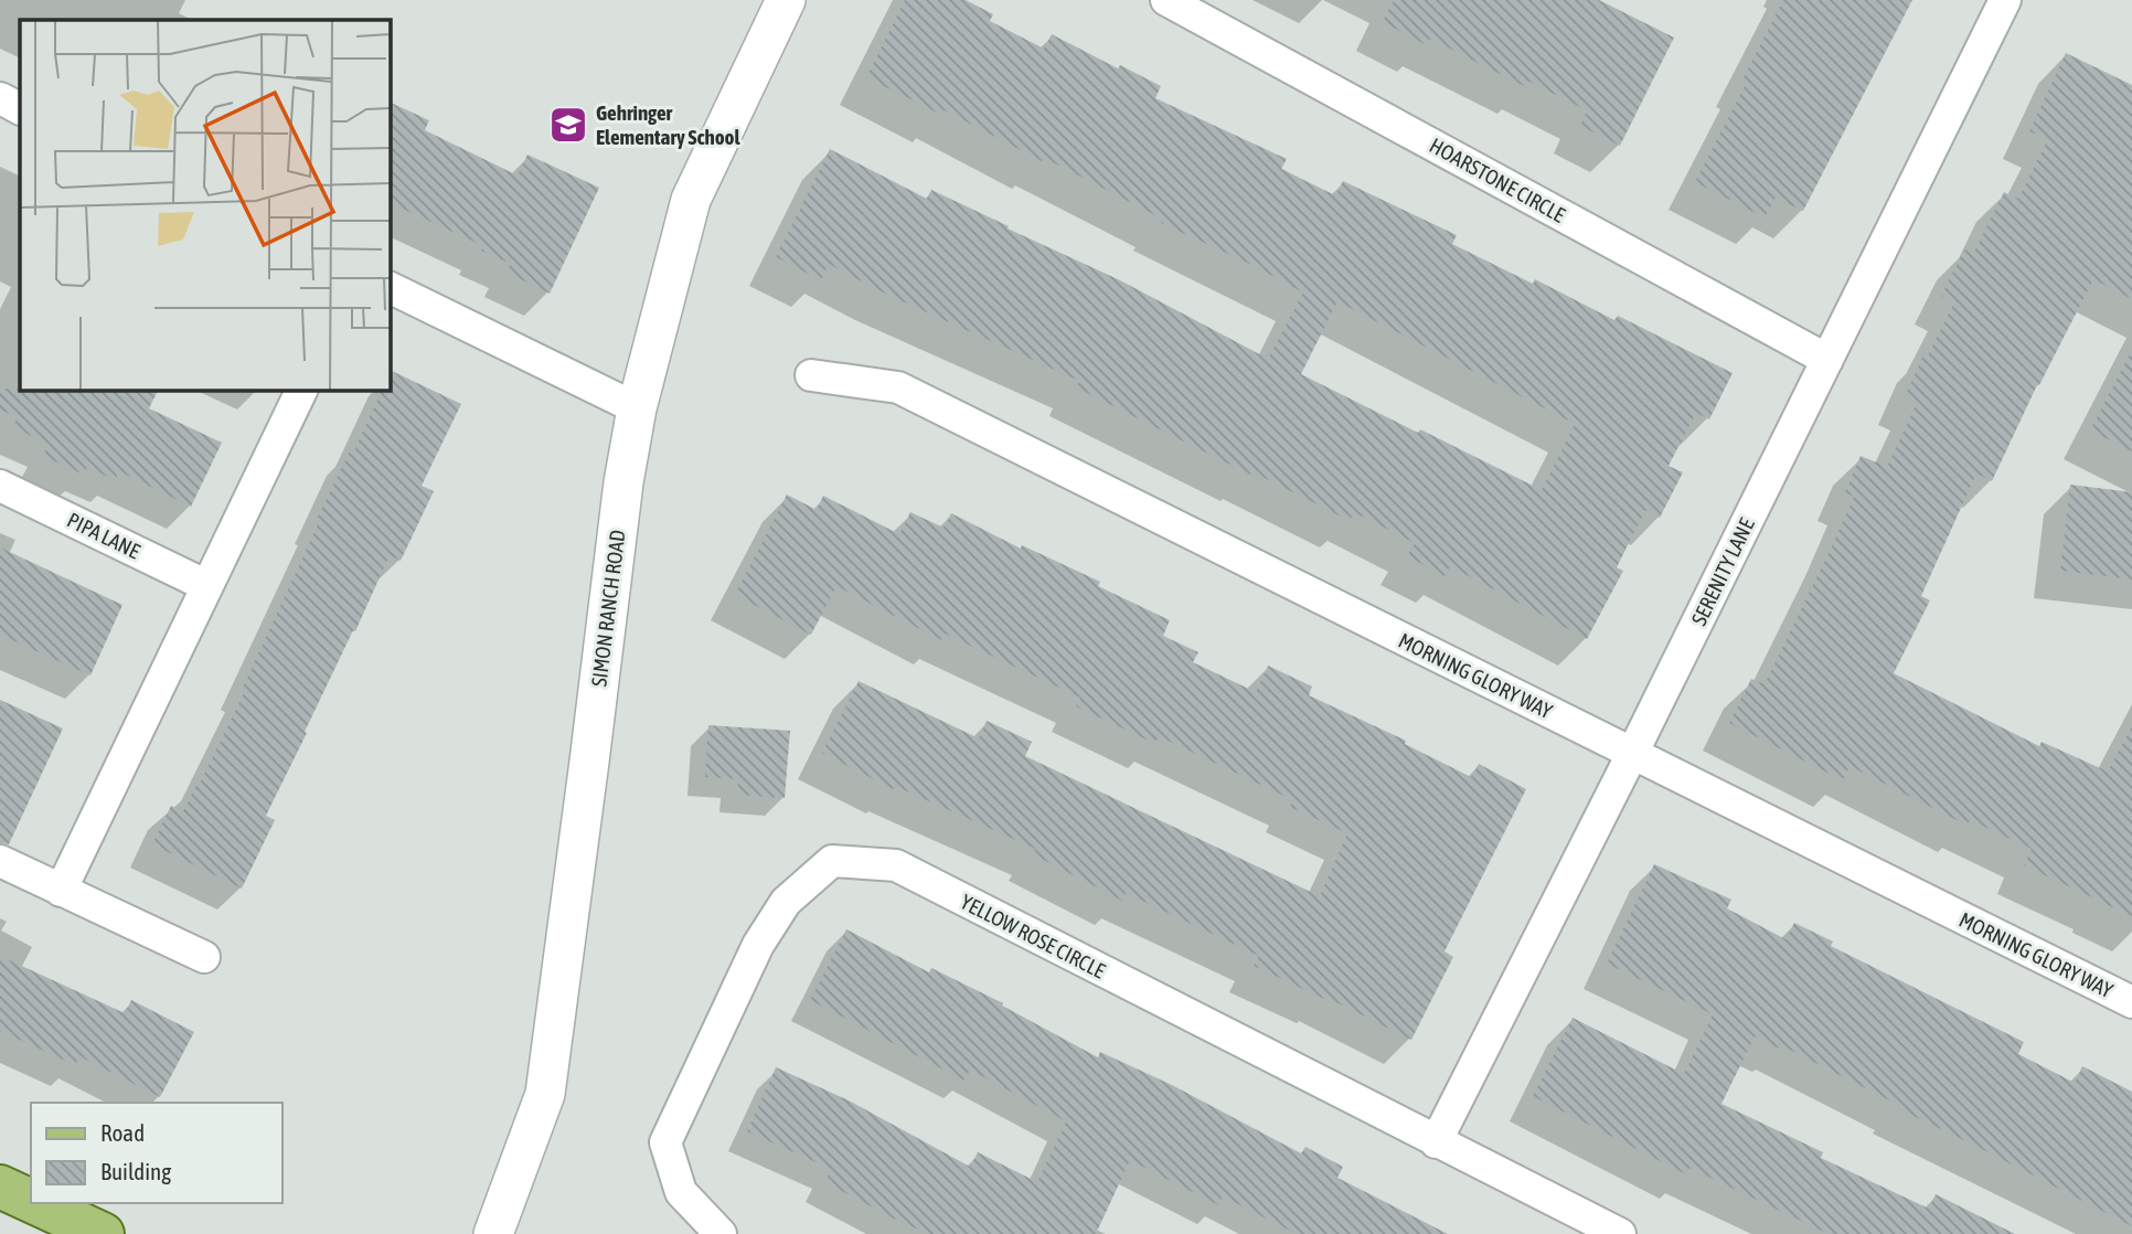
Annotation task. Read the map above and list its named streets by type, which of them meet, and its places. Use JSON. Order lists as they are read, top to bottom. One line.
{"streets":{"street":["HOARSTONE CIRCLE","PIPA LANE","SERENITY LANE","SIMON RANCH ROAD","MORNING GLORY WAY","YELLOW ROSE CIRCLE"]},"crossings":[["HOARSTONE CIRCLE","SERENITY LANE"],["SERENITY LANE","MORNING GLORY WAY"],["SERENITY LANE","YELLOW ROSE CIRCLE"]],"places":{"school or university":["Gehringer Elementary School"]},"legend":["Road","Building"]}
